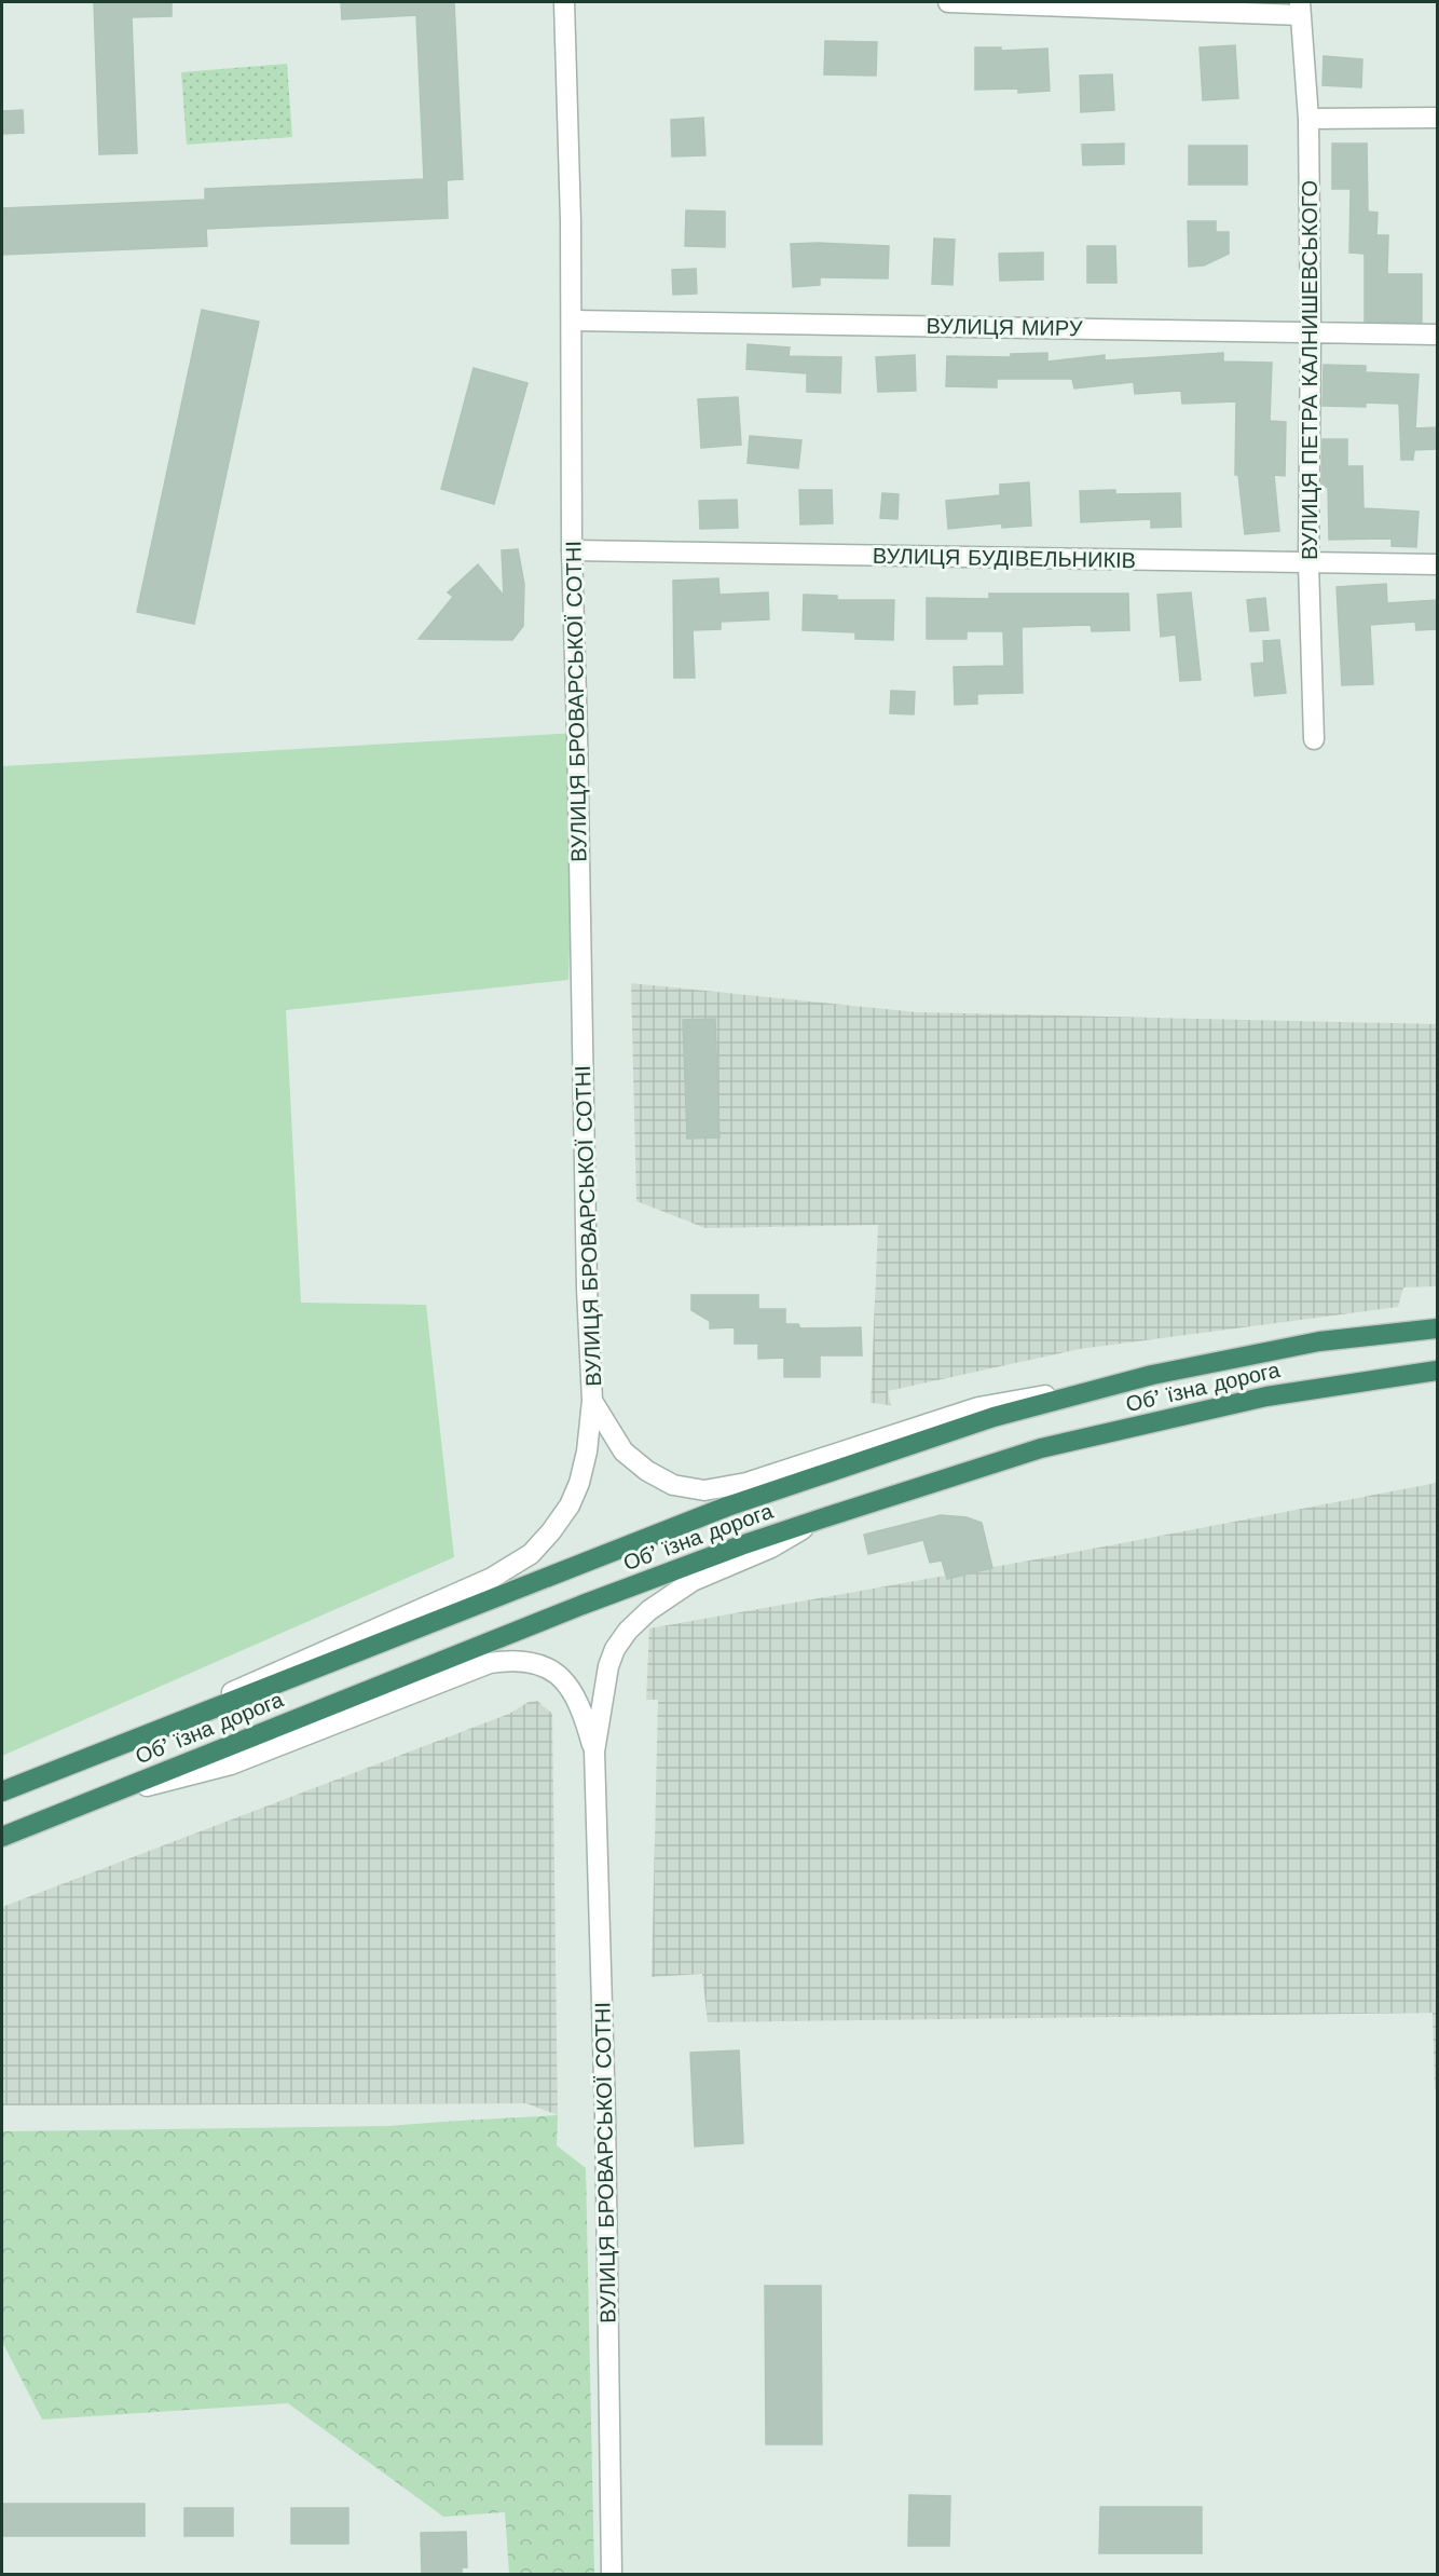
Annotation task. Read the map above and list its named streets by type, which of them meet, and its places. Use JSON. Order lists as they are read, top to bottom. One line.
{"streets":{"highway":["Обʼїзна дорога"],"street":["ВУЛИЦЯ МИРУ","ВУЛИЦЯ ПЕТРА КАЛНИШЕВСЬКОГО","ВУЛИЦЯ БУДІВЕЛЬНИКІВ","ВУЛИЦЯ БРОВАРСЬКОЇ СОТНІ"]},"crossings":[["ВУЛИЦЯ МИРУ","ВУЛИЦЯ ПЕТРА КАЛНИШЕВСЬКОГО"],["ВУЛИЦЯ МИРУ","ВУЛИЦЯ БРОВАРСЬКОЇ СОТНІ"],["ВУЛИЦЯ ПЕТРА КАЛНИШЕВСЬКОГО","ВУЛИЦЯ БУДІВЕЛЬНИКІВ"],["ВУЛИЦЯ БУДІВЕЛЬНИКІВ","ВУЛИЦЯ БРОВАРСЬКОЇ СОТНІ"],["ВУЛИЦЯ БРОВАРСЬКОЇ СОТНІ","Обʼїзна дорога"]]}
